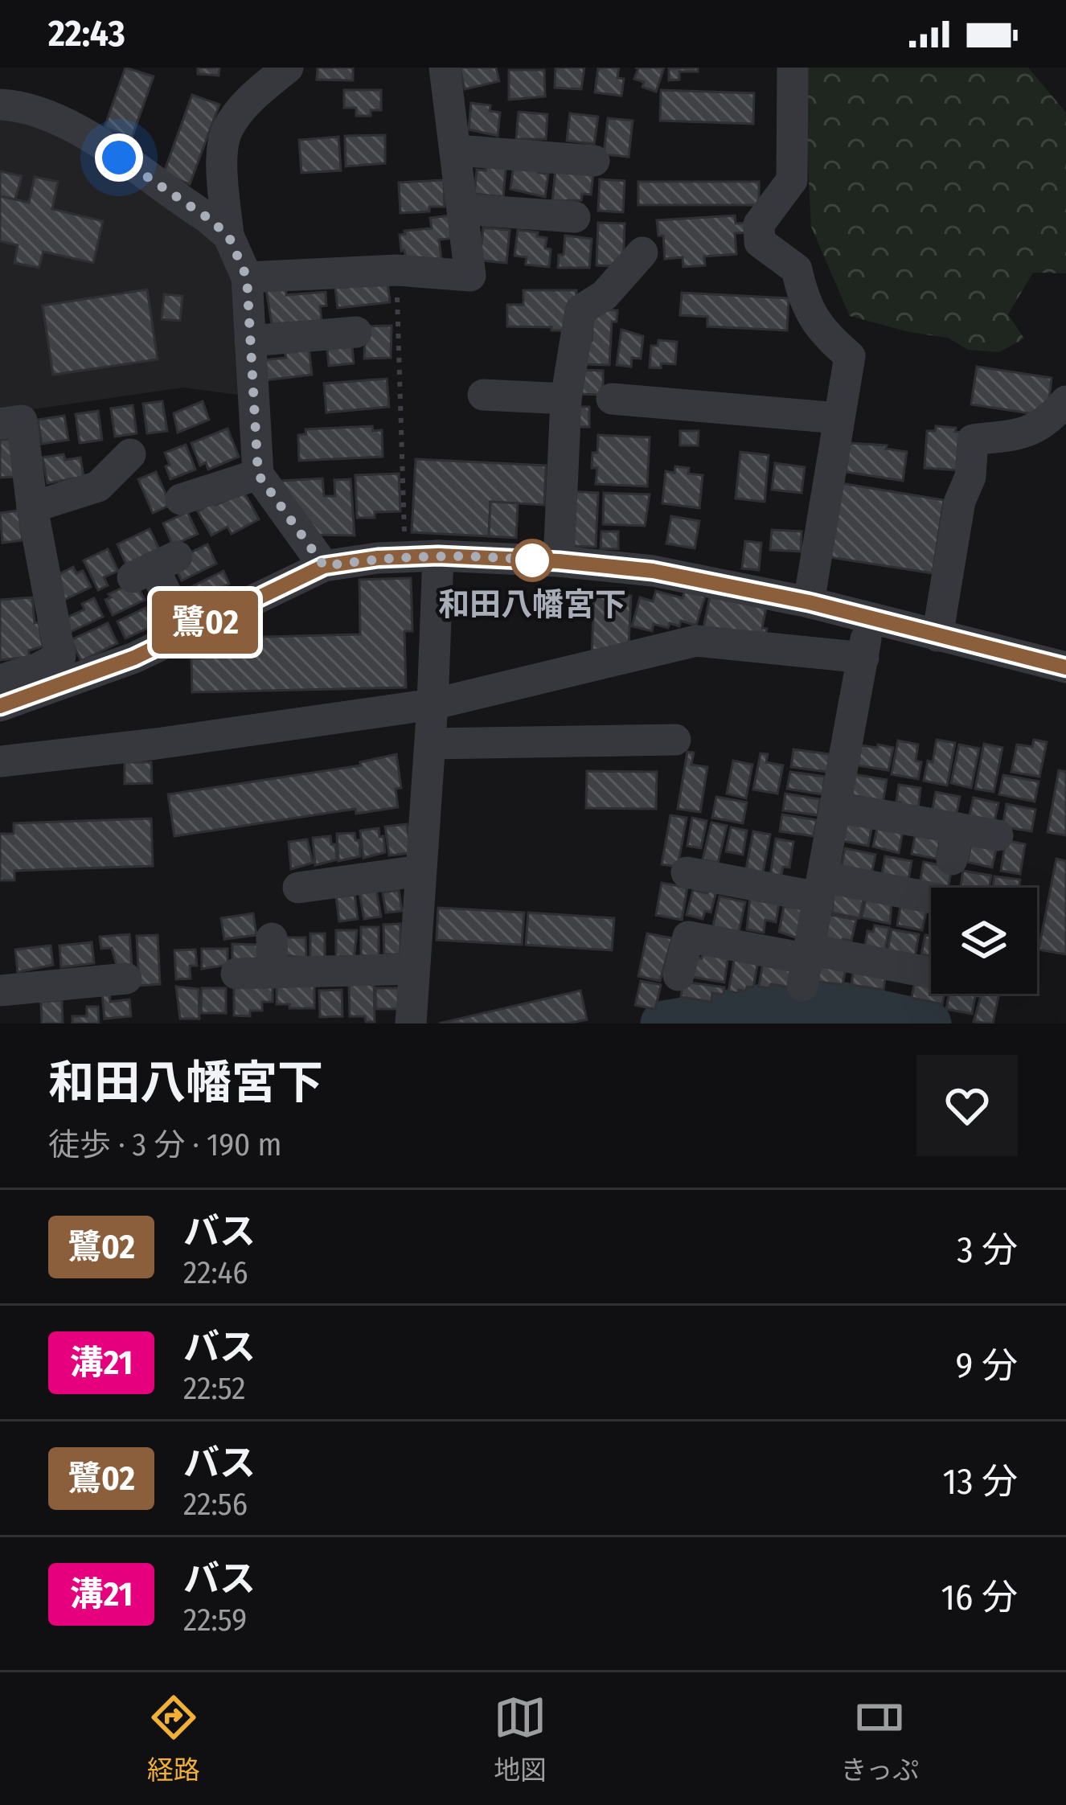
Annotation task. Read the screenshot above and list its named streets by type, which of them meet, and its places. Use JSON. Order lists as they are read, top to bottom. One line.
{"places":["和田八幡宮下"],"lines":["bus line 鷺02"],"page":{"status":"22:43","on_map":"鷺02","heading":["和田八幡宮下","徒歩 · 3 分 · 190 m"],"list":[{"mark":"鷺02","name":"バス","note":"22:46","value":"3 分"},{"mark":"溝21","name":"バス","note":"22:52","value":"9 分"},{"mark":"鷺02","name":"バス","note":"22:56","value":"13 分"},{"mark":"溝21","name":"バス","note":"22:59","value":"16 分"}],"tabs":["経路","地図","きっぷ"]}}
